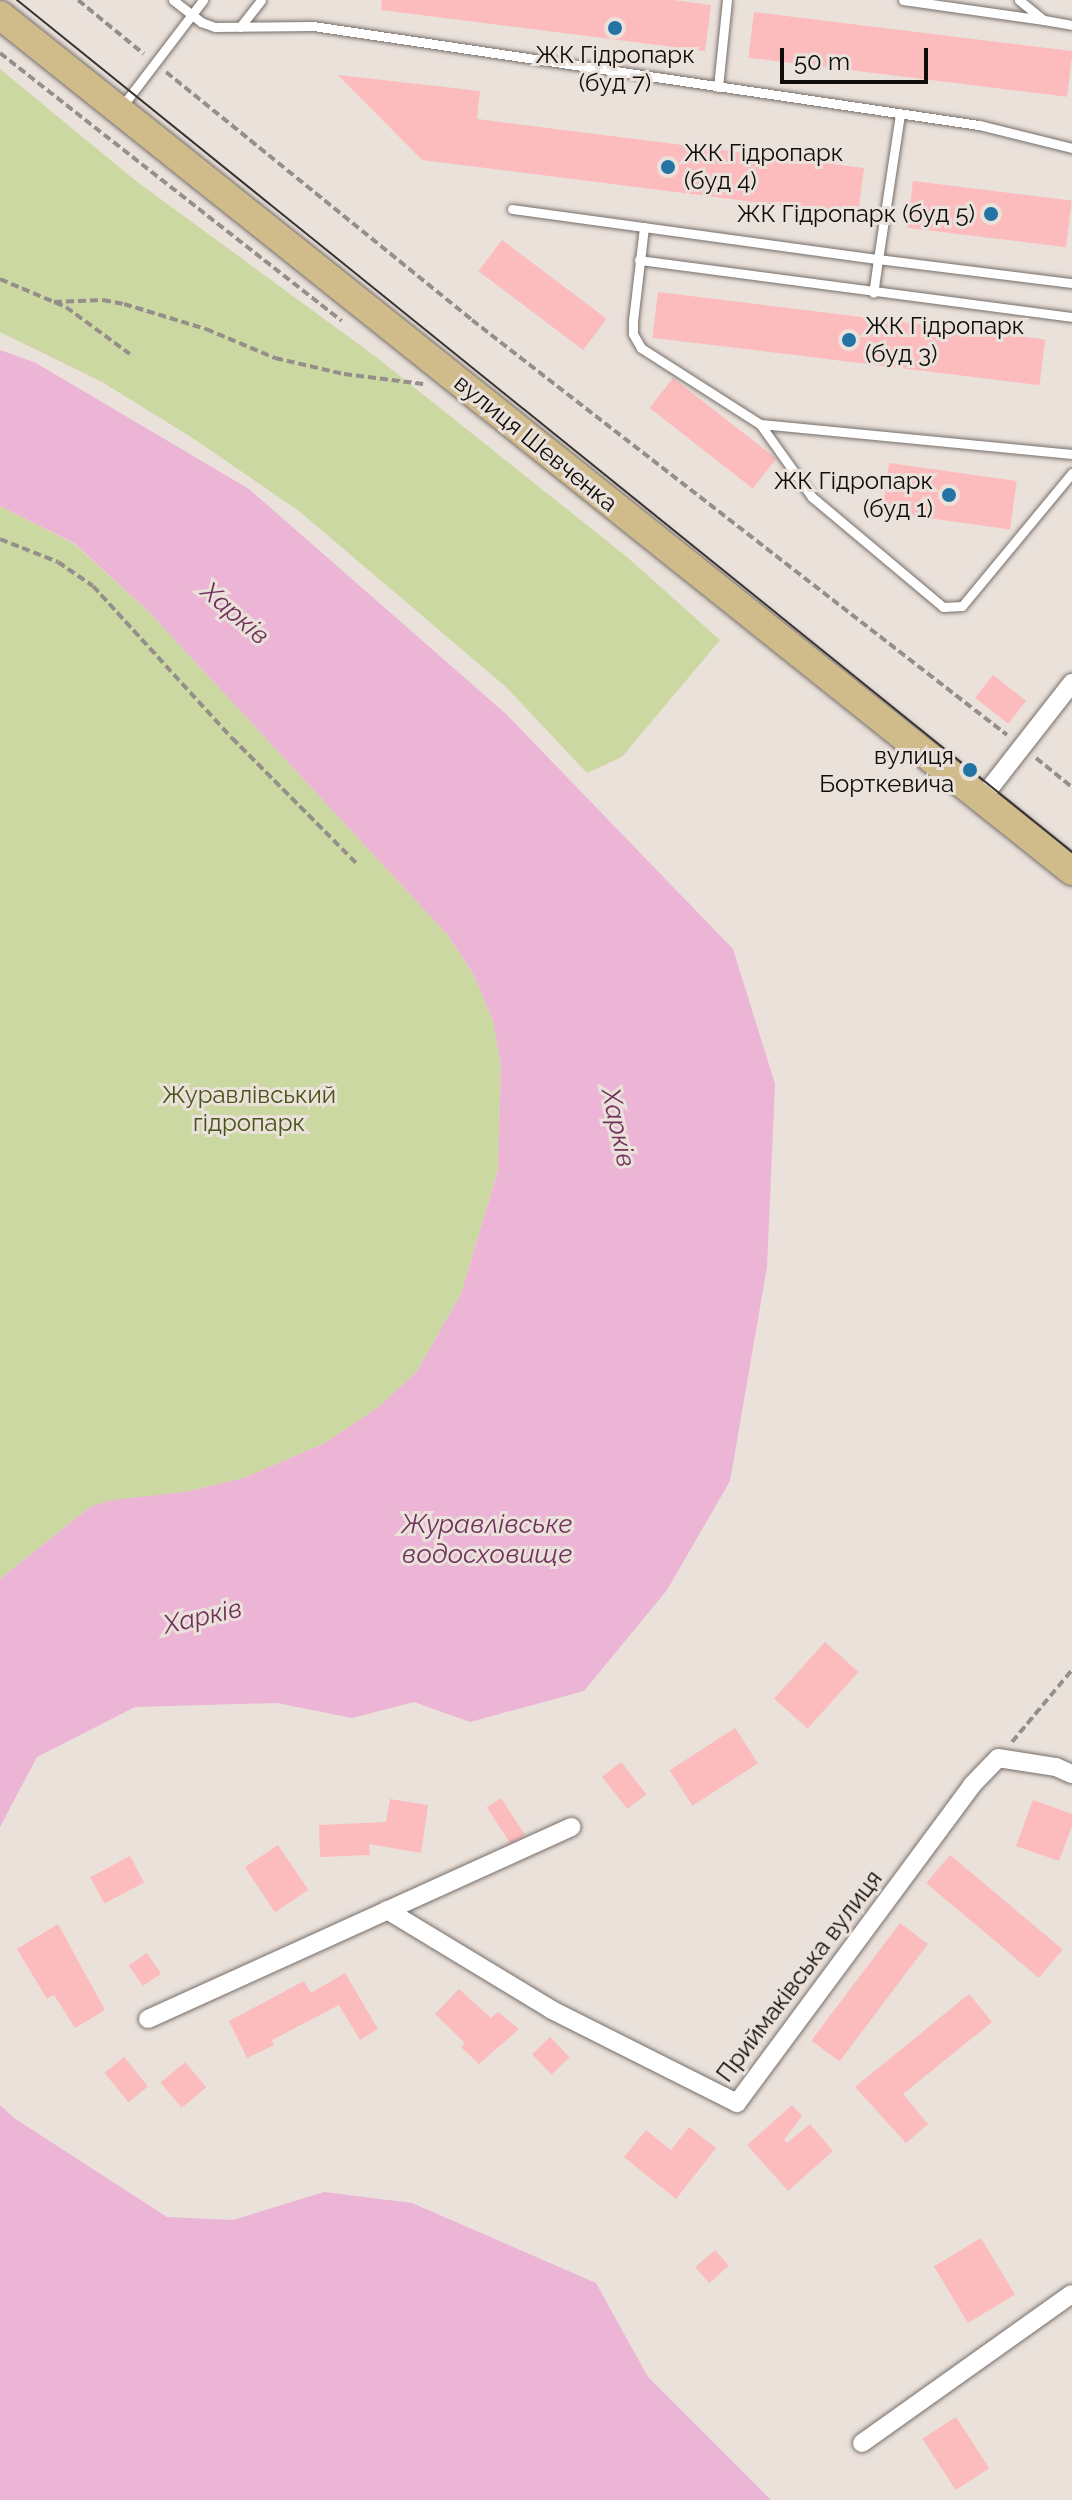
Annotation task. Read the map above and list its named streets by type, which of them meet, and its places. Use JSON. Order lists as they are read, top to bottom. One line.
{"streets":{"main road":["вулиця Шевченка"],"street":["Приймаківська вулиця"]},"water":["Харків","Журавлівське водосховище"],"parks":["Журавлівський гідропарк"],"places":["ЖК Гідропарк (буд 7)","ЖК Гідропарк (буд 4)","ЖК Гідропарк (буд 5)","ЖК Гідропарк (буд 3)","ЖК Гідропарк (буд 1)","вулиця Борткевича"],"scale_bar":"50 m"}
